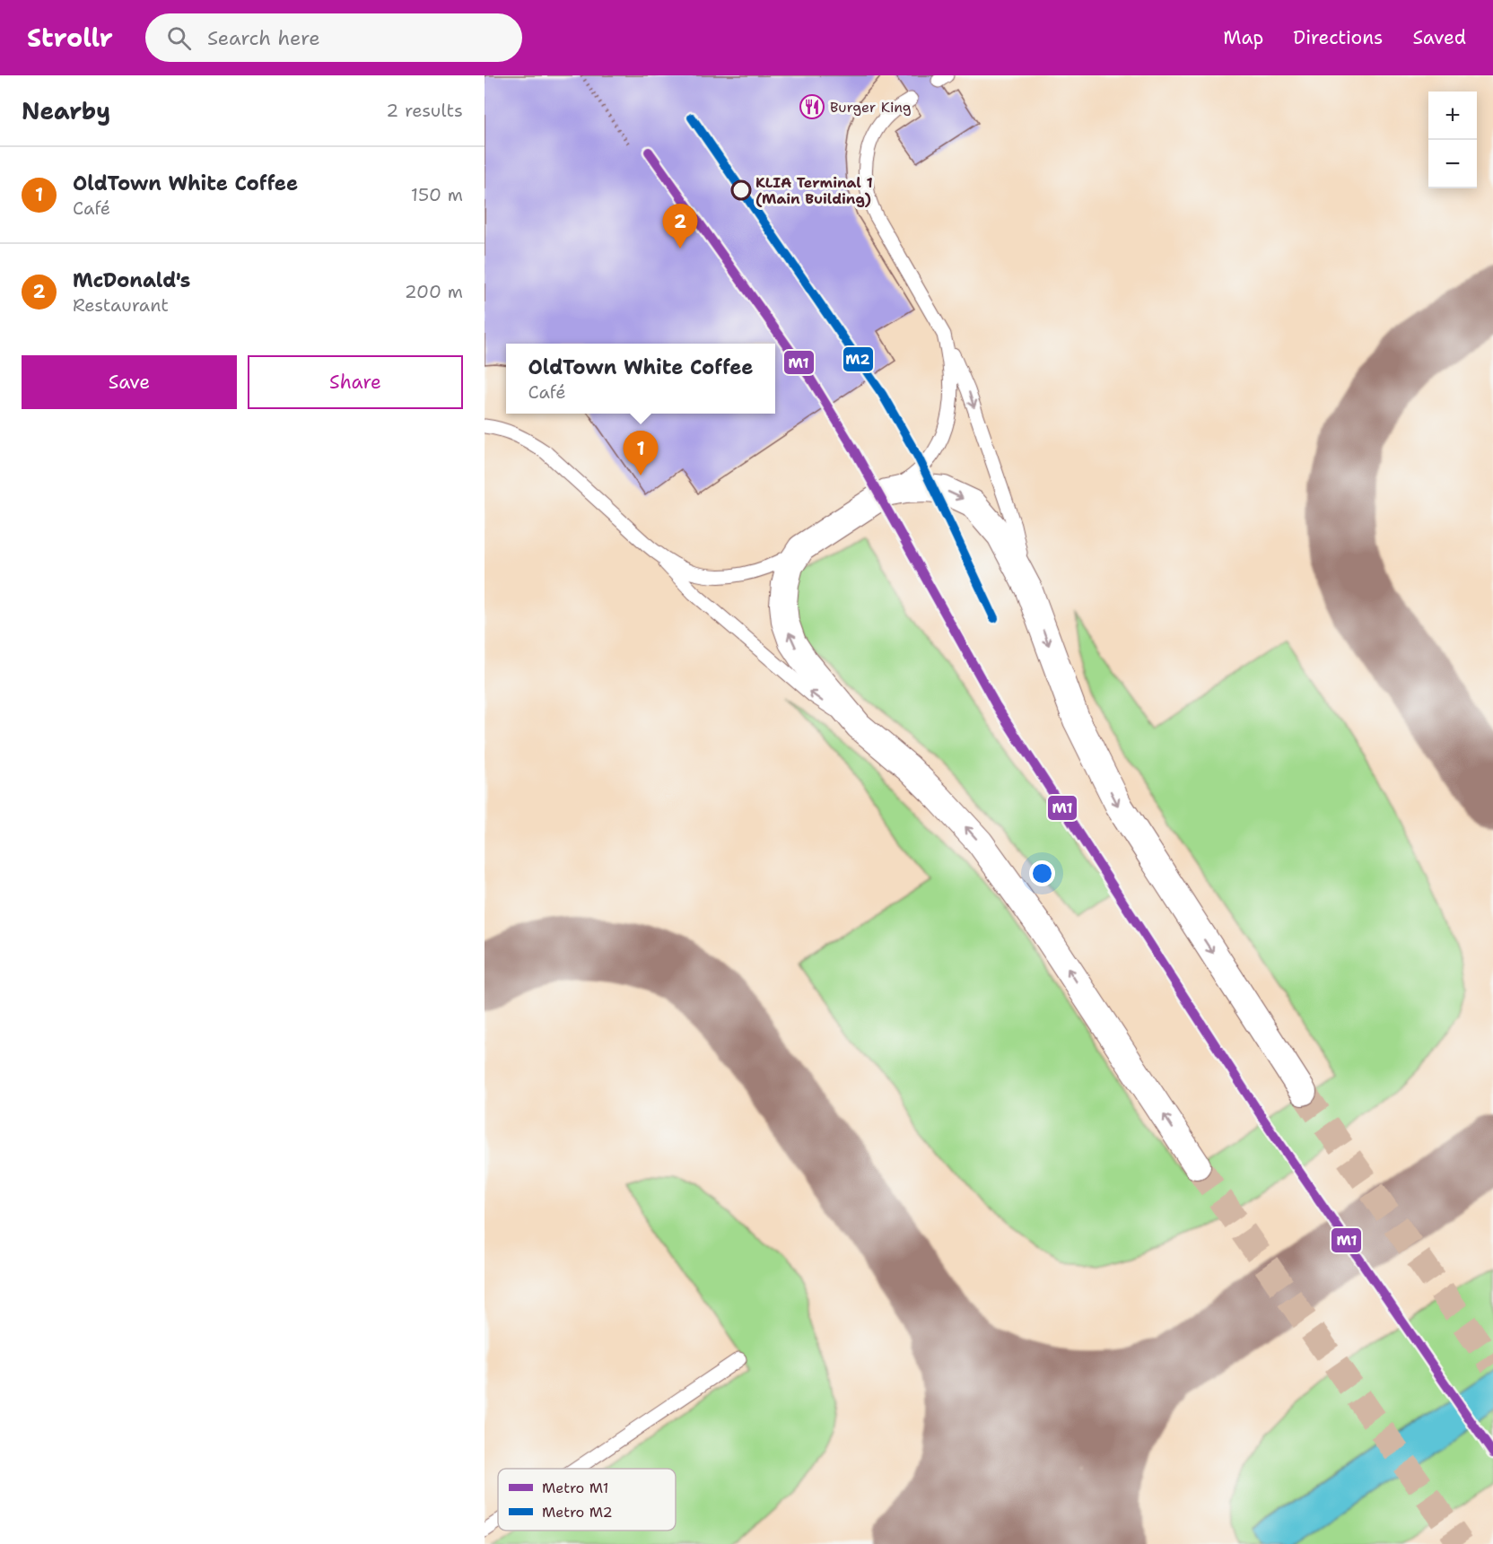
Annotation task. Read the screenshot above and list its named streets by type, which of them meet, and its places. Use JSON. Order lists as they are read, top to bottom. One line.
{"places":{"restaurant":["Burger King"],"other":["KLIA Terminal 1 (Main Building)"]},"lines":["metro line M2","metro line M1"],"legend":["Metro M1","Metro M2"],"page":{"header":"Strollr","search":"Search here","nav":["Map","Directions","Saved"],"heading":["Nearby","2 results"],"map_buttons":["+","−"],"list":[{"mark":"1","name":"OldTown White Coffee","note":"Café","value":"150 m"},{"mark":"2","name":"McDonald's","note":"Restaurant","value":"200 m"}],"pins":["2","1"],"buttons":["Save","Share"],"popup":["OldTown White Coffee","Café"]}}
